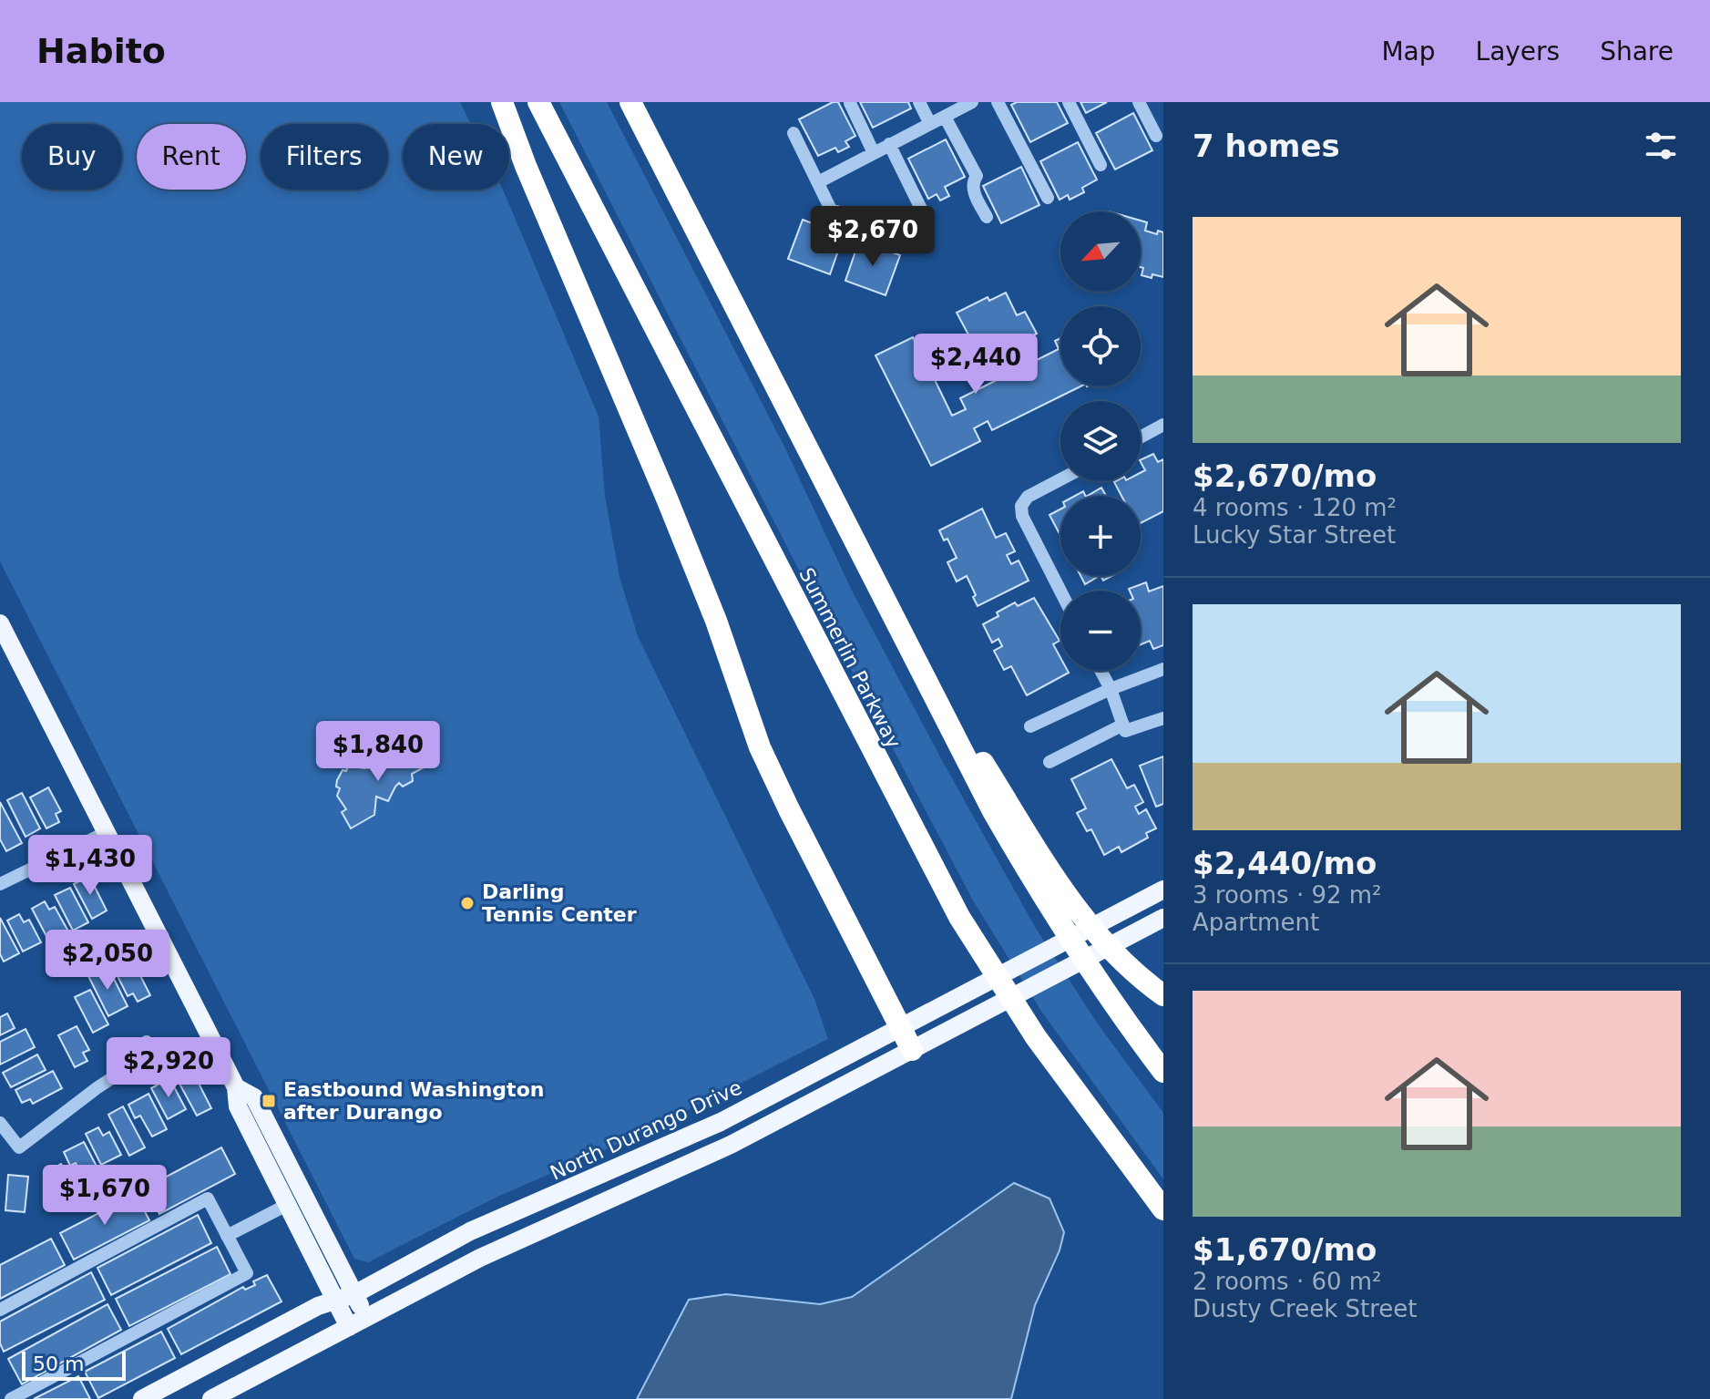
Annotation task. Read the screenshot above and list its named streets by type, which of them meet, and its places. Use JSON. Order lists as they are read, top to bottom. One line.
{"streets":{"highway":["Summerlin Parkway"],"main road":["North Durango Drive"]},"places":{"other":["Darling Tennis Center"],"transit":["Eastbound Washington after Durango"]},"scale_bar":"50 m","north":"bottom left","page":{"header":"Habito","nav":["Map","Layers","Share"],"heading":"7 homes","chip":["Buy","Rent","Filters","New"],"list":[{"name":"$2,670/mo","note":"4 rooms · 120 m² · Lucky Star Street"},{"name":"$2,440/mo","note":"3 rooms · 92 m² · Apartment"},{"name":"$1,670/mo","note":"2 rooms · 60 m² · Dusty Creek Street"}],"price":["$2,670","$2,440","$1,840","$1,430","$2,050","$2,920","$1,670"],"map_buttons":["+","−"],"scale":"50 m"}}
